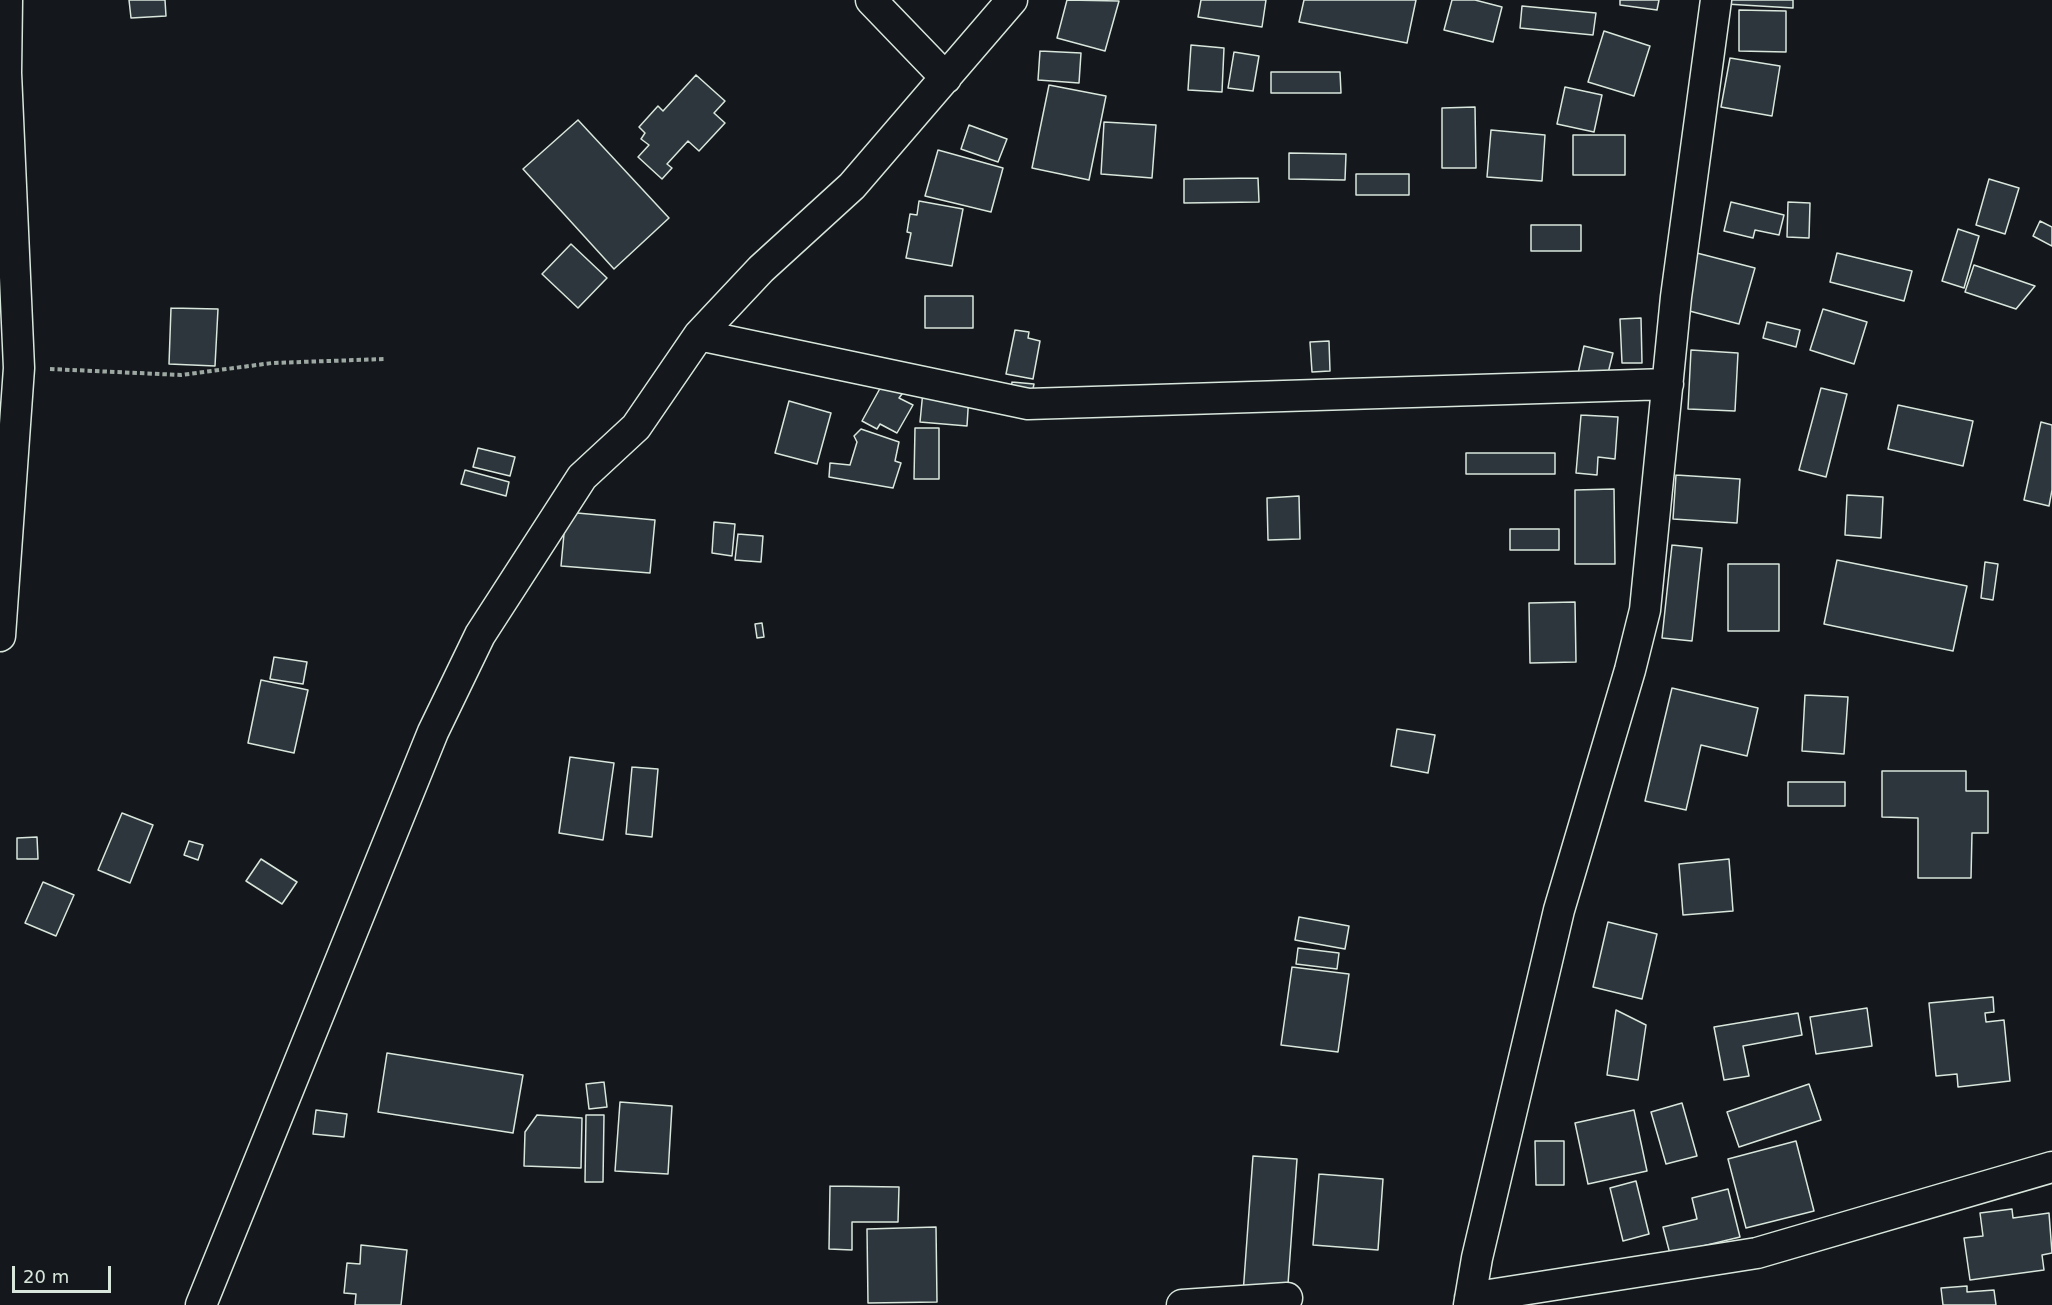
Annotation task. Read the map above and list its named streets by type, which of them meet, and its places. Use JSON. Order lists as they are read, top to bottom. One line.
{"scale_bar":"20 m"}
